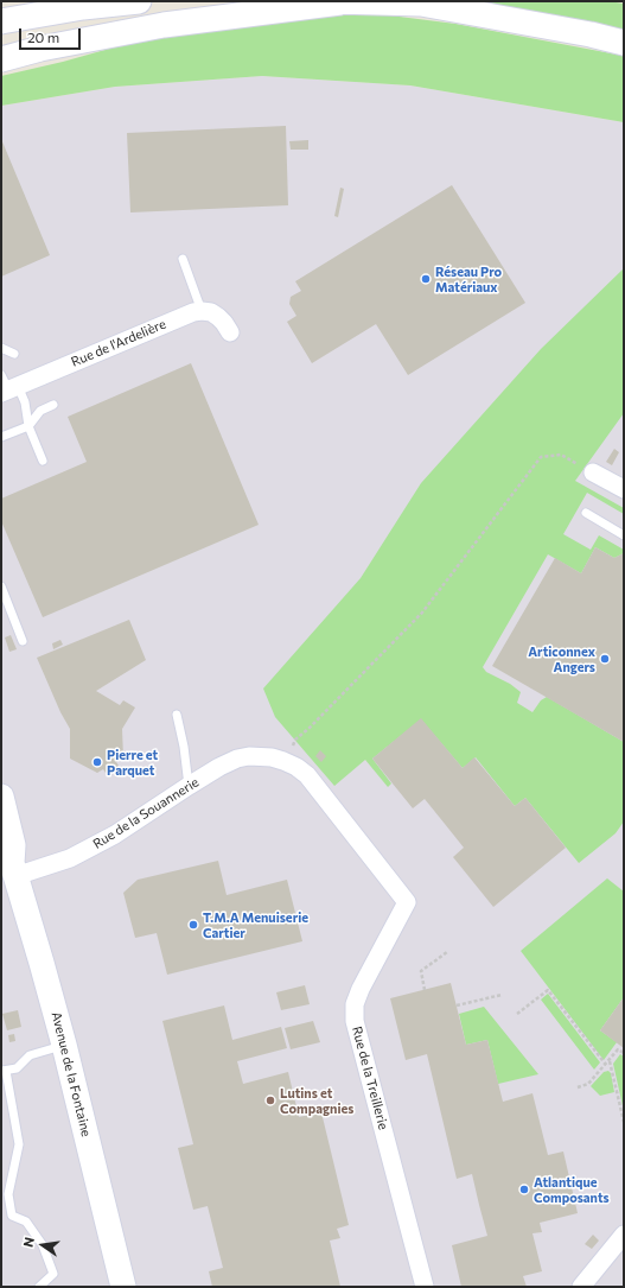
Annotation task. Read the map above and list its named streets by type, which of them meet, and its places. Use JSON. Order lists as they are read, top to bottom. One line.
{"streets":{"main road":["Avenue de la Fontaine"],"street":["Rue de l'Ardelière","Rue de la Souannerie","Rue de la Treillerie"]},"crossings":[["Rue de la Souannerie","Avenue de la Fontaine"],["Rue de la Souannerie","Rue de la Treillerie"]],"places":["Réseau Pro Matériaux","Articonnex Angers","Pierre et Parquet","T.M.A Menuiserie Cartier","Lutins et Compagnies","Atlantique Composants"],"scale_bar":"20 m","north":"left"}
